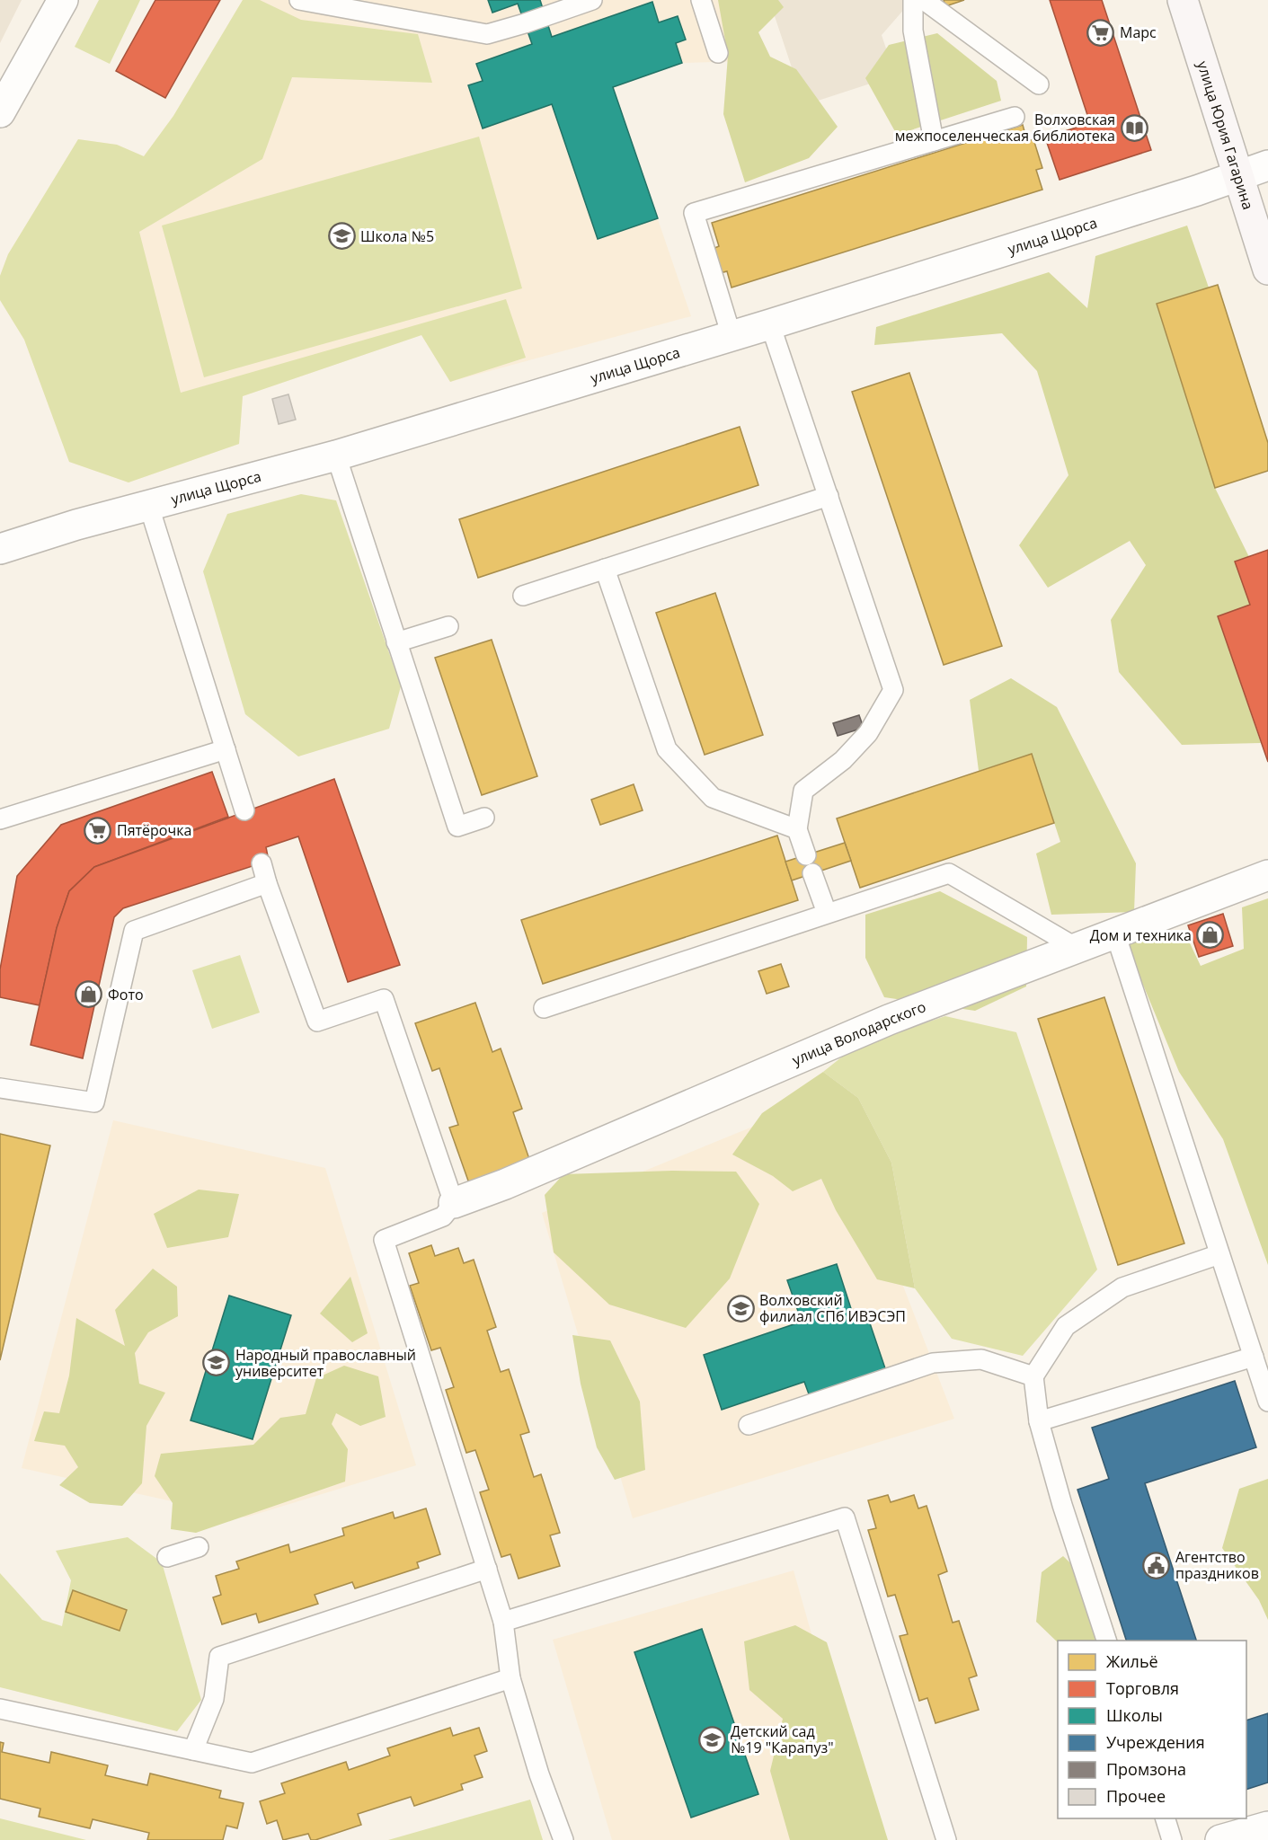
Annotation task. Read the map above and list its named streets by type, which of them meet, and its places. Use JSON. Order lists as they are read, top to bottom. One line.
{"streets":{"main road":["улица Юрия Гагарина"],"street":["улица Щорса","улица Володарского"]},"crossings":[["улица Юрия Гагарина","улица Щорса"]],"places":{"supermarket":["Марс","Пятёрочка"],"library":["Волховская межпоселенческая библиотека"],"school or university":["Школа №5","Волховский филиал СПб ИВЭСЭП","Народный православный университет","Детский сад №19 \"Карапуз\""],"shop":["Дом и техника","Фото"],"public building":["Агентство праздников"]},"legend":["Жильё","Торговля","Школы","Учреждения","Промзона","Прочее"]}
